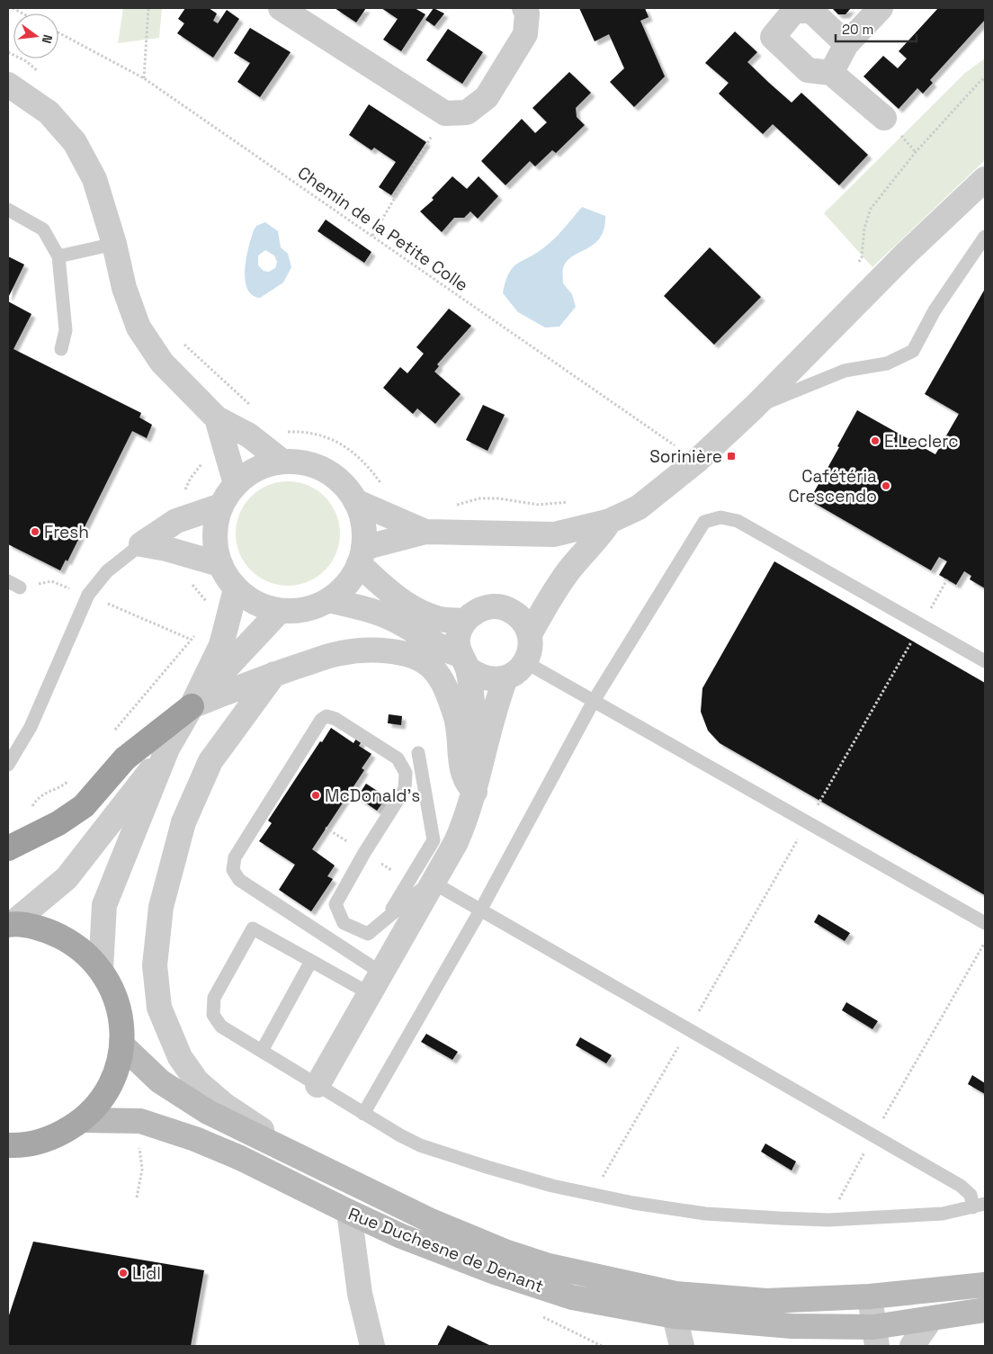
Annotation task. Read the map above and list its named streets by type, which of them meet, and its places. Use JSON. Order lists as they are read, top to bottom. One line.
{"streets":{"main road":["Rue Duchesne de Denant"],"path":["Chemin de la Petite Colle"]},"places":{"other":["E.Leclerc","Cafétéria Crescendo","Fresh","McDonald's","Lidl"],"transit":["Sorinière"]},"scale_bar":"20 m","north":"right"}
